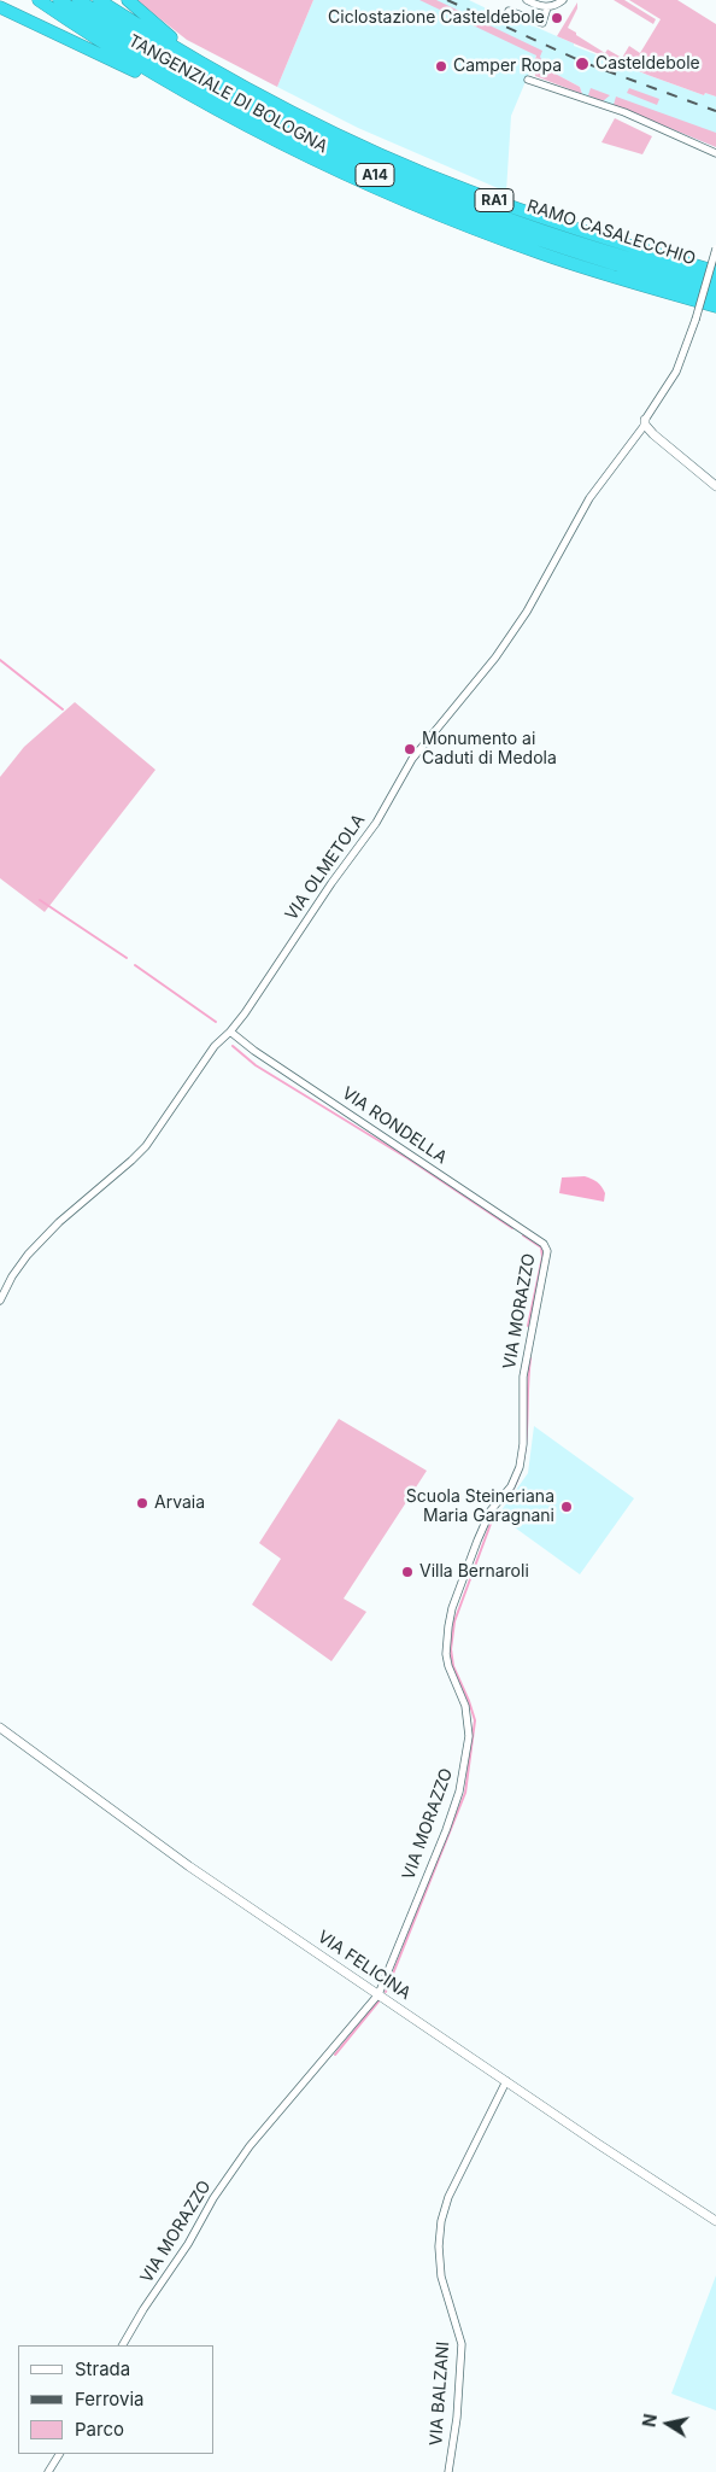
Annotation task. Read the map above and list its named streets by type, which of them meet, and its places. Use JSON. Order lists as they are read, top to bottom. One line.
{"streets":{"highway":["TANGENZIALE DI BOLOGNA","A14","RA1","RAMO CASALECCHIO"],"street":["VIA OLMETOLA","VIA RONDELLA","VIA MORAZZO","VIA FELICINA","VIA BALZANI"]},"crossings":[["VIA OLMETOLA","VIA RONDELLA"],["VIA RONDELLA","VIA MORAZZO"],["VIA MORAZZO","VIA FELICINA"],["VIA FELICINA","VIA BALZANI"]],"places":["Ciclostazione Casteldebole","Casteldebole","Camper Ropa","Monumento ai Caduti di Medola","Arvaia","Scuola Steineriana Maria Garagnani","Villa Bernaroli"],"legend":["Strada","Ferrovia","Parco"],"north":"left"}
